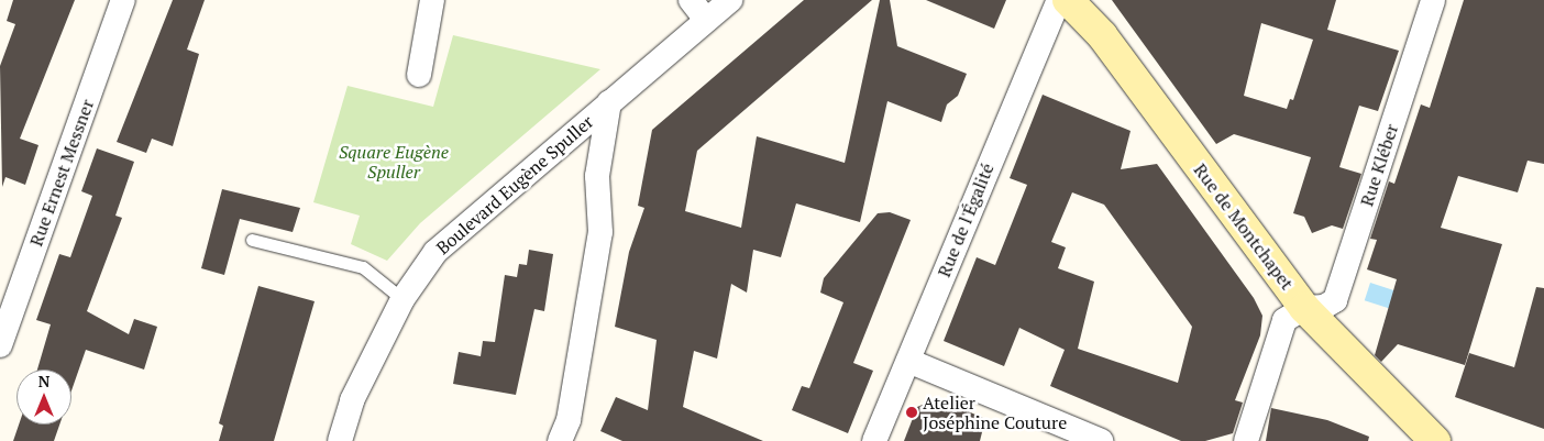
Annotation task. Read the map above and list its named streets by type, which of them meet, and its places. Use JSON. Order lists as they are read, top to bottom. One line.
{"streets":{"street":["Rue Kléber","Rue Ernest Messner","Boulevard Eugène Spuller","Rue de l'Égalité","Rue de Montchapet"]},"crossings":[["Rue Kléber","Rue de Montchapet"]],"parks":["Square Eugène Spuller"],"places":["Atelier Joséphine Couture"],"north":"top"}
